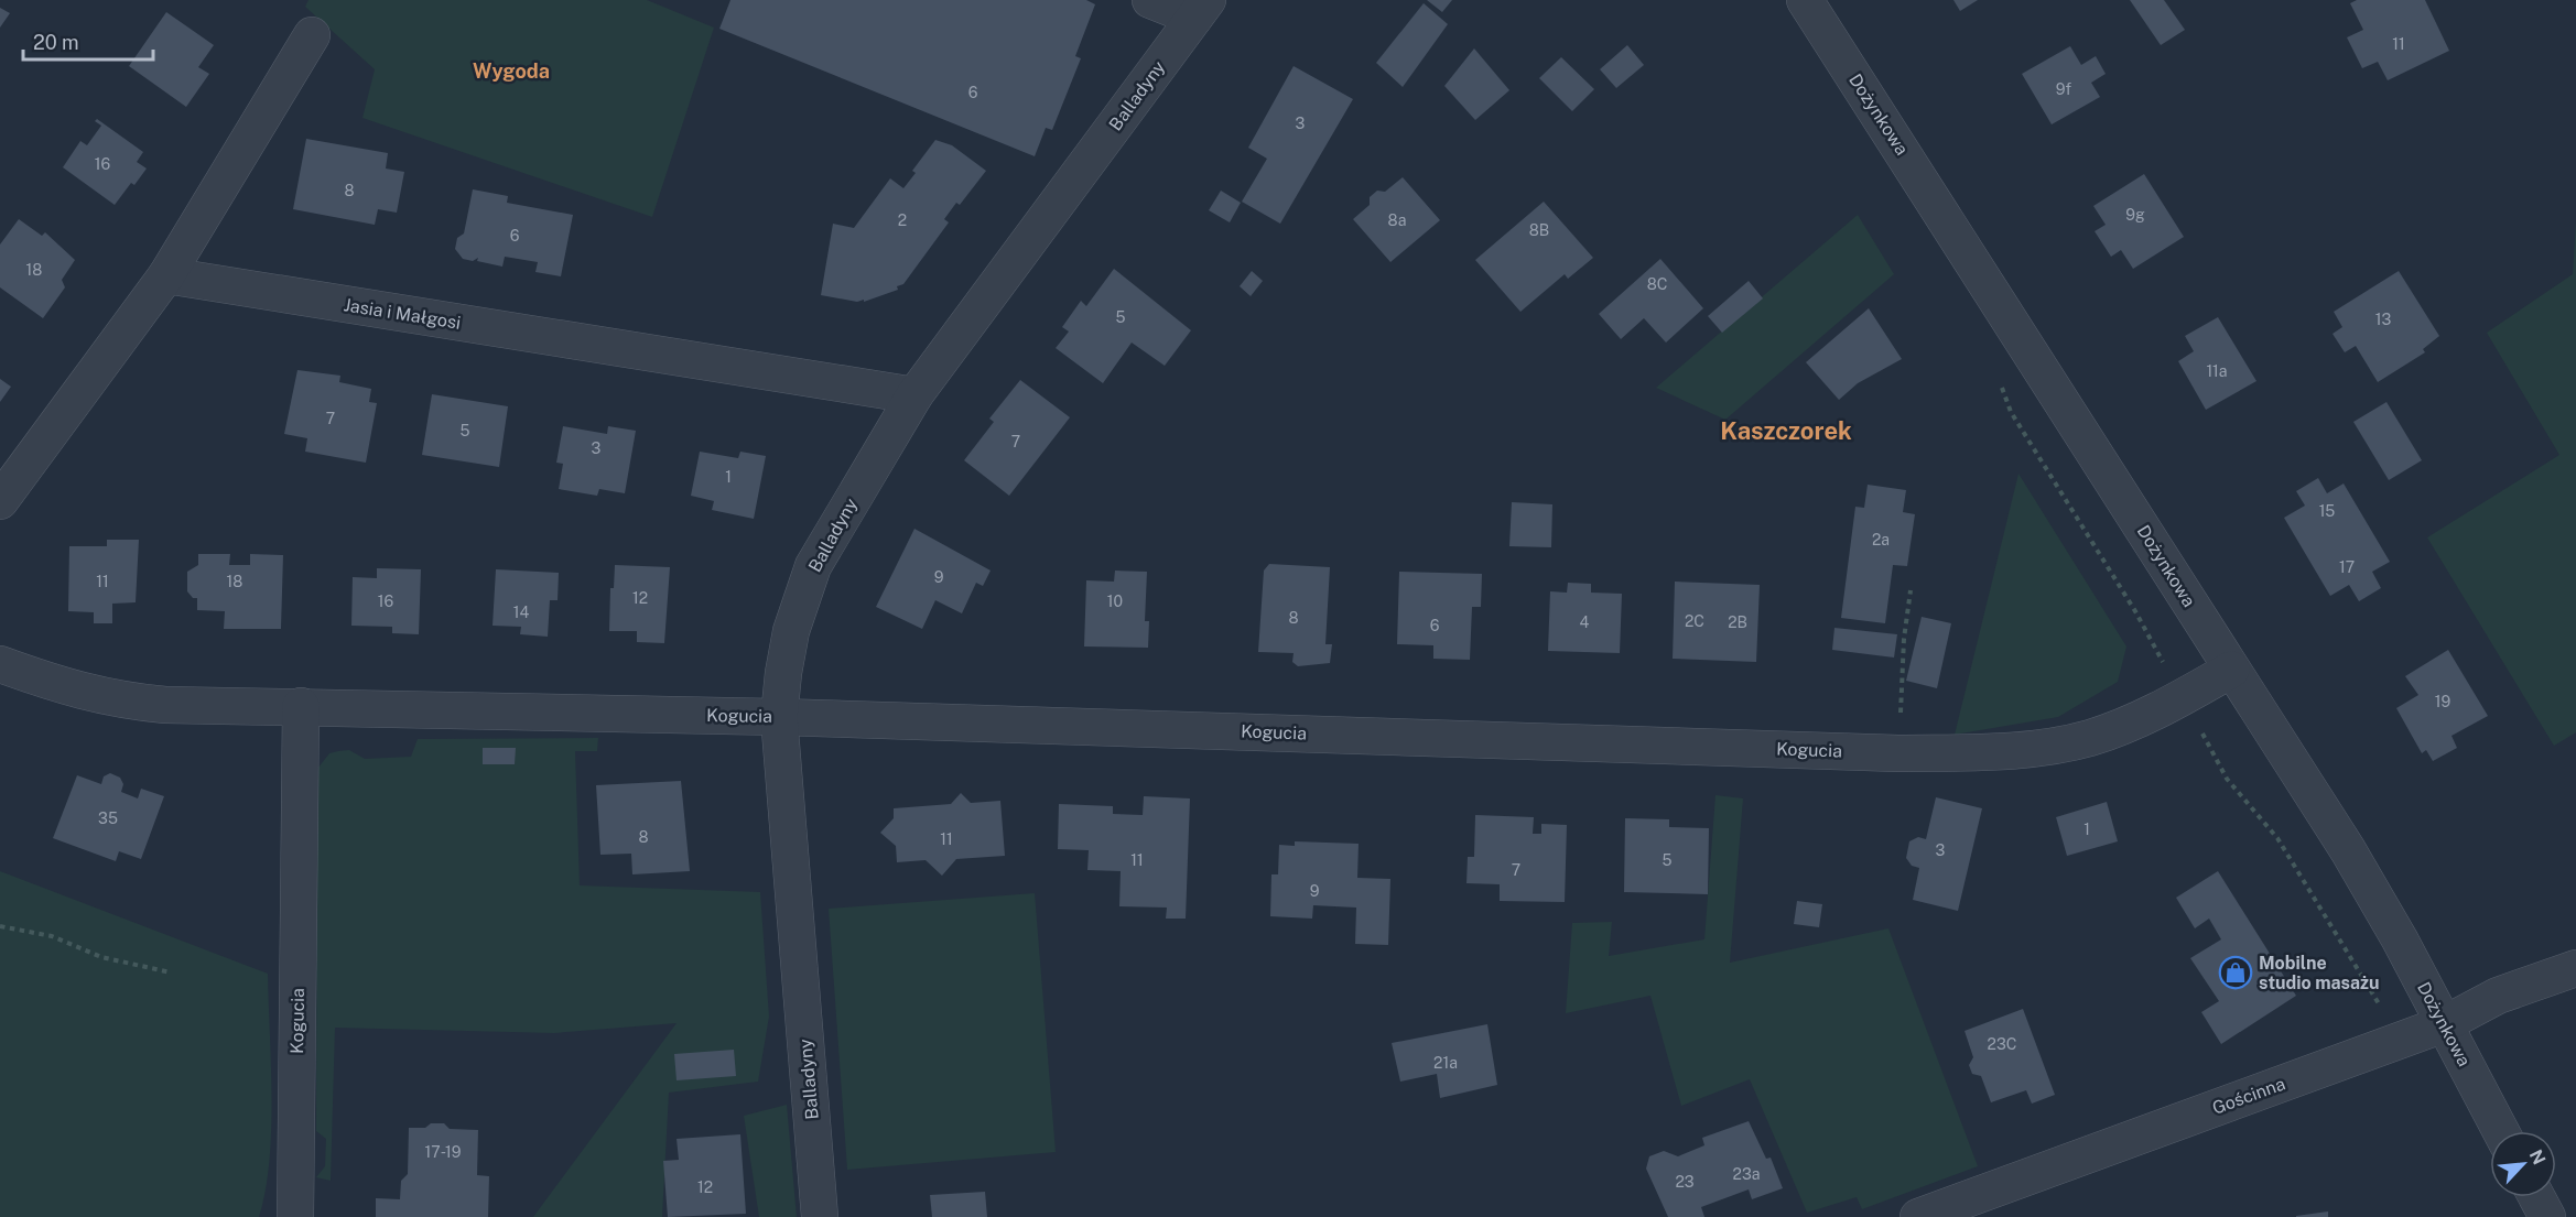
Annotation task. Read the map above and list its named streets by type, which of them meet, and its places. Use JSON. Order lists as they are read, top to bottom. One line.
{"streets":{"street":["Balladyny","Dożynkowa","Jasia i Małgosi","Kogucia","Gościnna"]},"crossings":[["Balladyny","Jasia i Małgosi"],["Balladyny","Kogucia"],["Dożynkowa","Kogucia"],["Dożynkowa","Gościnna"]],"districts":["Wygoda","Kaszczorek"],"places":{"shop":["Mobilne studio masażu"]},"house_numbers":["11","9f","6","3","16","8","9g","2","8a","8B","6","18","8C","5","13","11a","7","5","7","3","1","15","2a","17","9","11","18","12","16","10","14","8","2C","4","2B","6","19","35","1","8","11","3","11","5","7","9","23C","21a","17-19","23a","23","12"],"scale_bar":"20 m","north":"top right"}
